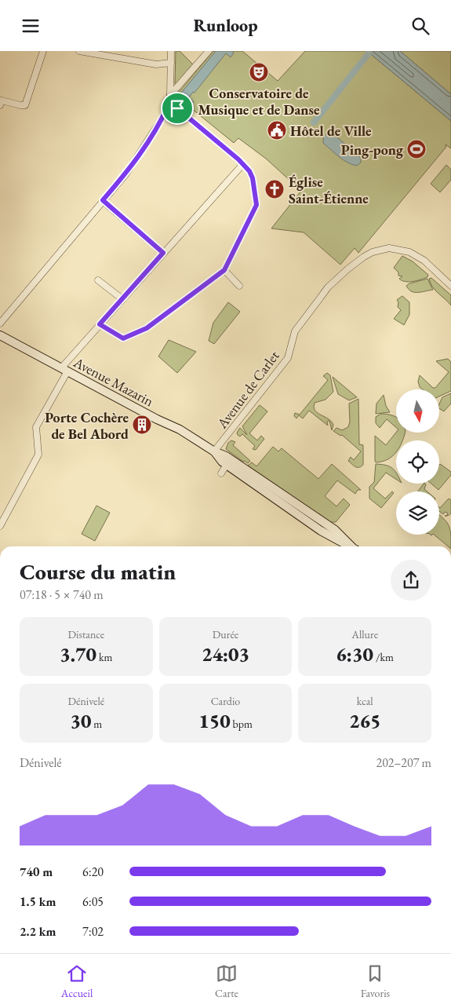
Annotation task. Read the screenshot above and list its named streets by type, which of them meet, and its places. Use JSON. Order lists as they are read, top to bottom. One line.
{"streets":{"street":["Avenue Mazarin","Avenue de Carlet"]},"crossings":[["Avenue Mazarin","Avenue de Carlet"]],"places":{"theatre":["Conservatoire de Musique et de Danse"],"public building":["Hôtel de Ville"],"sports":["Ping-pong"],"church":["Église Saint-Étienne"],"building":["Porte Cochère de Bel Abord"]},"north":"bottom","page":{"header":"Runloop","heading":["Course du matin","07:18 · 5 × 740 m"],"stats":[["Distance","3.70 km"],["Durée","24:03"],["Allure","6:30 /km"],["Dénivelé","30 m"],["Cardio","150 bpm"],["kcal","265"]],"chart":["Dénivelé","202–207 m"],"list":[{"name":"740 m","note":"6:20"},{"name":"1.5 km","note":"6:05"},{"name":"2.2 km","note":"7:02"}],"tabs":["Accueil","Carte","Favoris"]}}
